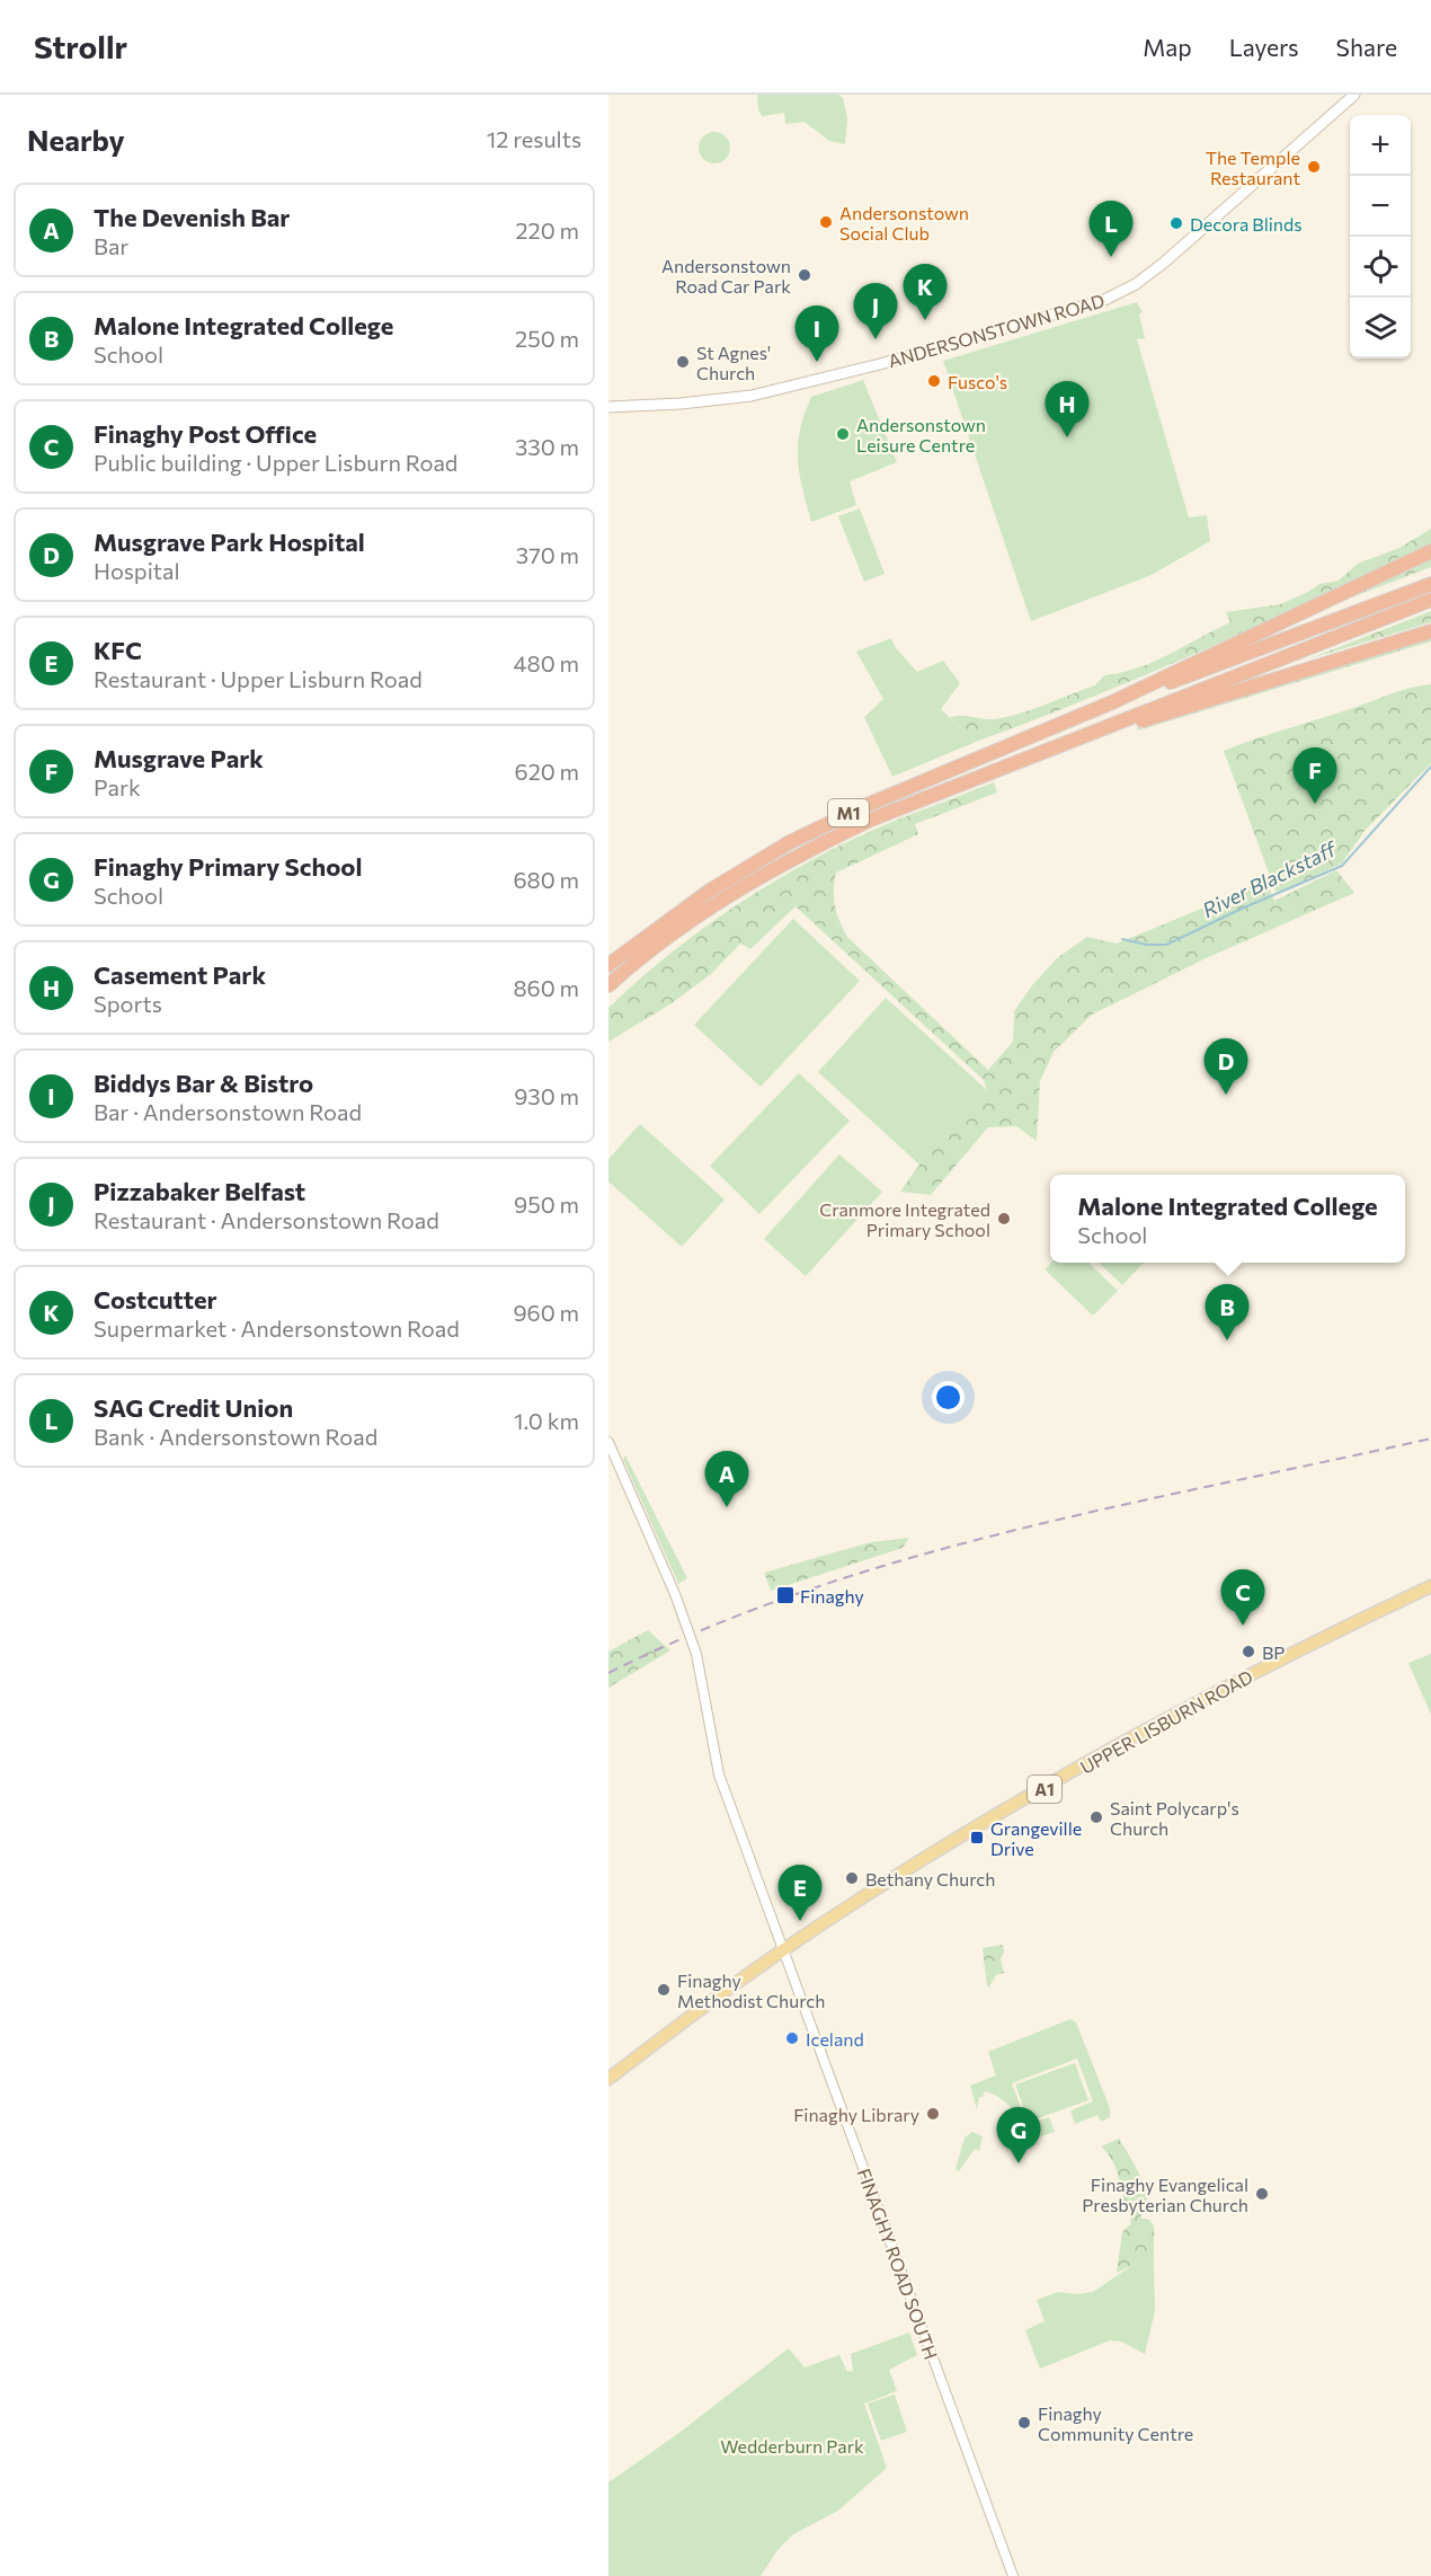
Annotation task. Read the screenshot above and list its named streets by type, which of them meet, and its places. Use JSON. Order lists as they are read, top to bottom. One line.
{"streets":{"highway":["M1"],"main road":["ANDERSONSTOWN ROAD","UPPER LISBURN ROAD","A1"],"street":["FINAGHY ROAD SOUTH"]},"crossings":[["UPPER LISBURN ROAD","FINAGHY ROAD SOUTH"]],"water":["River Blackstaff"],"parks":["Wedderburn Park"],"places":{"other":["The Temple Restaurant","Andersonstown Social Club","Decora Blinds","Andersonstown Road Car Park","St Agnes' Church","Fusco's","Andersonstown Leisure Centre","Cranmore Integrated Primary School","BP","Saint Polycarp's Church","Bethany Church","Finaghy Methodist Church","Iceland","Finaghy Library","Finaghy Evangelical Presbyterian Church","Finaghy Community Centre"],"transit":["Finaghy","Grangeville Drive"]},"page":{"header":"Strollr","nav":["Map","Layers","Share"],"heading":["Nearby","12 results"],"map_buttons":["+","−"],"list":[{"mark":"A","name":"The Devenish Bar","note":"Bar","value":"220 m"},{"mark":"B","name":"Malone Integrated College","note":"School","value":"250 m"},{"mark":"C","name":"Finaghy Post Office","note":"Public building · Upper Lisburn Road","value":"330 m"},{"mark":"D","name":"Musgrave Park Hospital","note":"Hospital","value":"370 m"},{"mark":"E","name":"KFC","note":"Restaurant · Upper Lisburn Road","value":"480 m"},{"mark":"F","name":"Musgrave Park","note":"Park","value":"620 m"},{"mark":"G","name":"Finaghy Primary School","note":"School","value":"680 m"},{"mark":"H","name":"Casement Park","note":"Sports","value":"860 m"},{"mark":"I","name":"Biddys Bar & Bistro","note":"Bar · Andersonstown Road","value":"930 m"},{"mark":"J","name":"Pizzabaker Belfast","note":"Restaurant · Andersonstown Road","value":"950 m"},{"mark":"K","name":"Costcutter","note":"Supermarket · Andersonstown Road","value":"960 m"},{"mark":"L","name":"SAG Credit Union","note":"Bank · Andersonstown Road","value":"1.0 km"}],"pins":["L","K","J","I","H","F","D","B","A","C","E","G"],"popup":["Malone Integrated College","School"]}}
